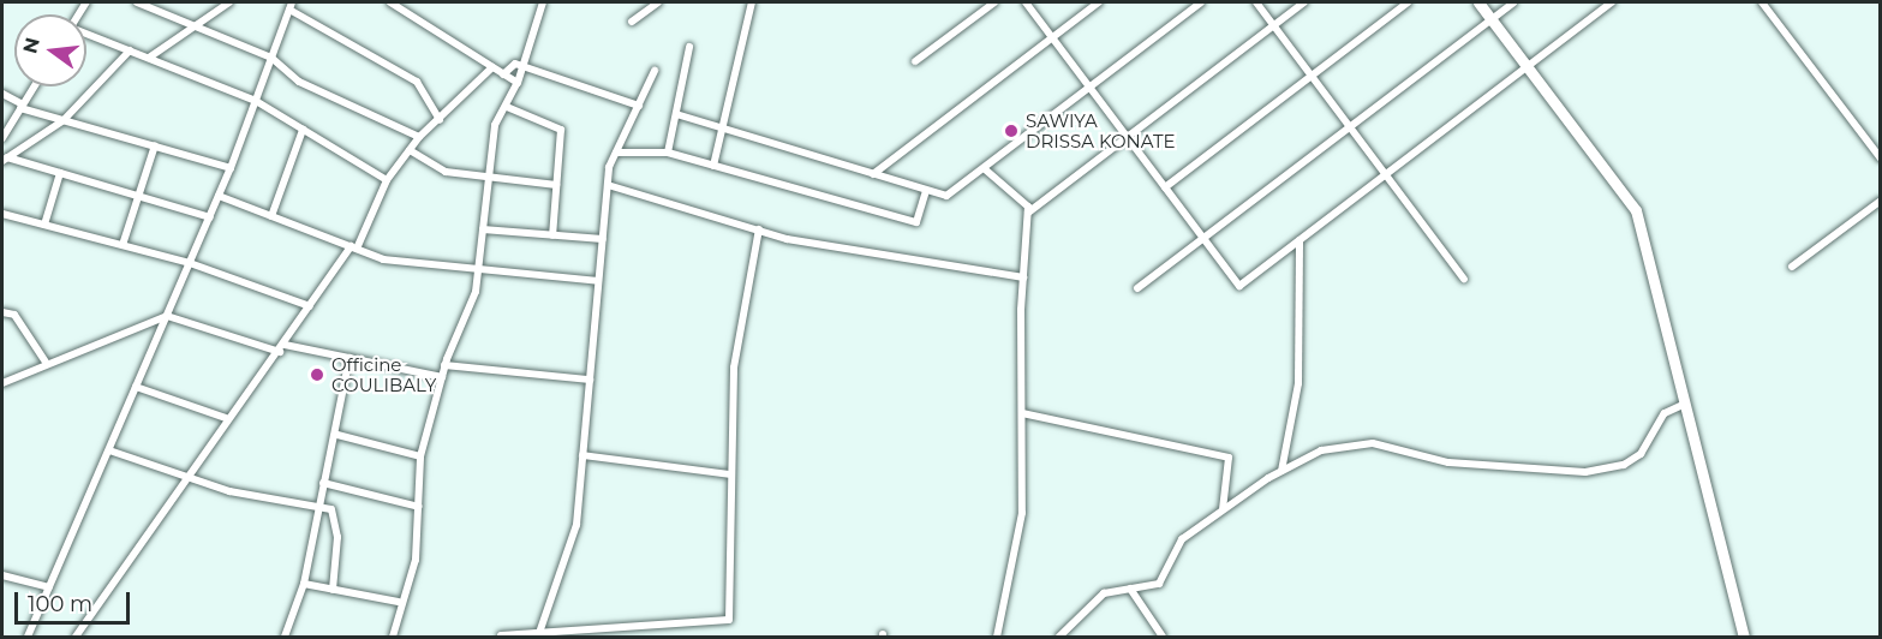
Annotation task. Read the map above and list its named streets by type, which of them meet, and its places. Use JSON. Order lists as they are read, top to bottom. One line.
{"places":["SAWIYA DRISSA KONATE","Officine COULIBALY"],"scale_bar":"100 m","north":"left"}
